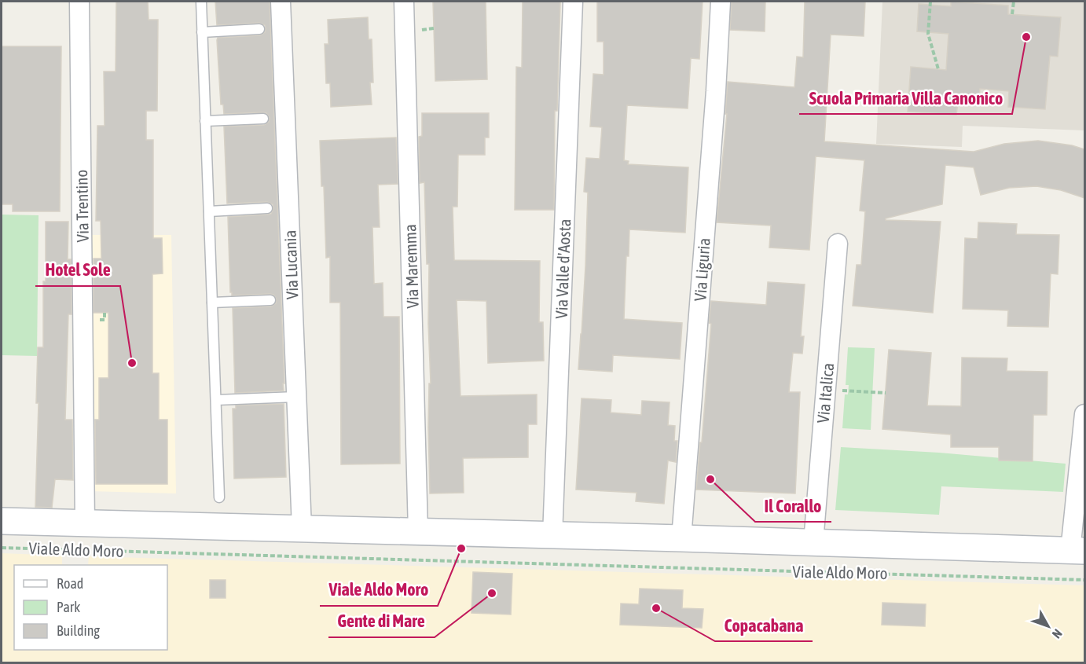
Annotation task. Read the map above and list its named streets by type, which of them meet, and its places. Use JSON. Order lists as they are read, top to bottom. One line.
{"streets":{"street":["Via Trentino","Via Lucania","Via Maremma","Via Valle d'Aosta","Via Liguria","Via Italica","Viale Aldo Moro"]},"crossings":[["Via Trentino","Viale Aldo Moro"],["Via Lucania","Viale Aldo Moro"],["Via Maremma","Viale Aldo Moro"],["Via Valle d'Aosta","Viale Aldo Moro"],["Via Liguria","Viale Aldo Moro"],["Via Italica","Viale Aldo Moro"]],"places":["Scuola Primaria Villa Canonico","Hotel Sole","Il Corallo","Viale Aldo Moro","Gente di Mare","Copacabana"],"legend":["Road","Park","Building"],"north":"bottom right"}
